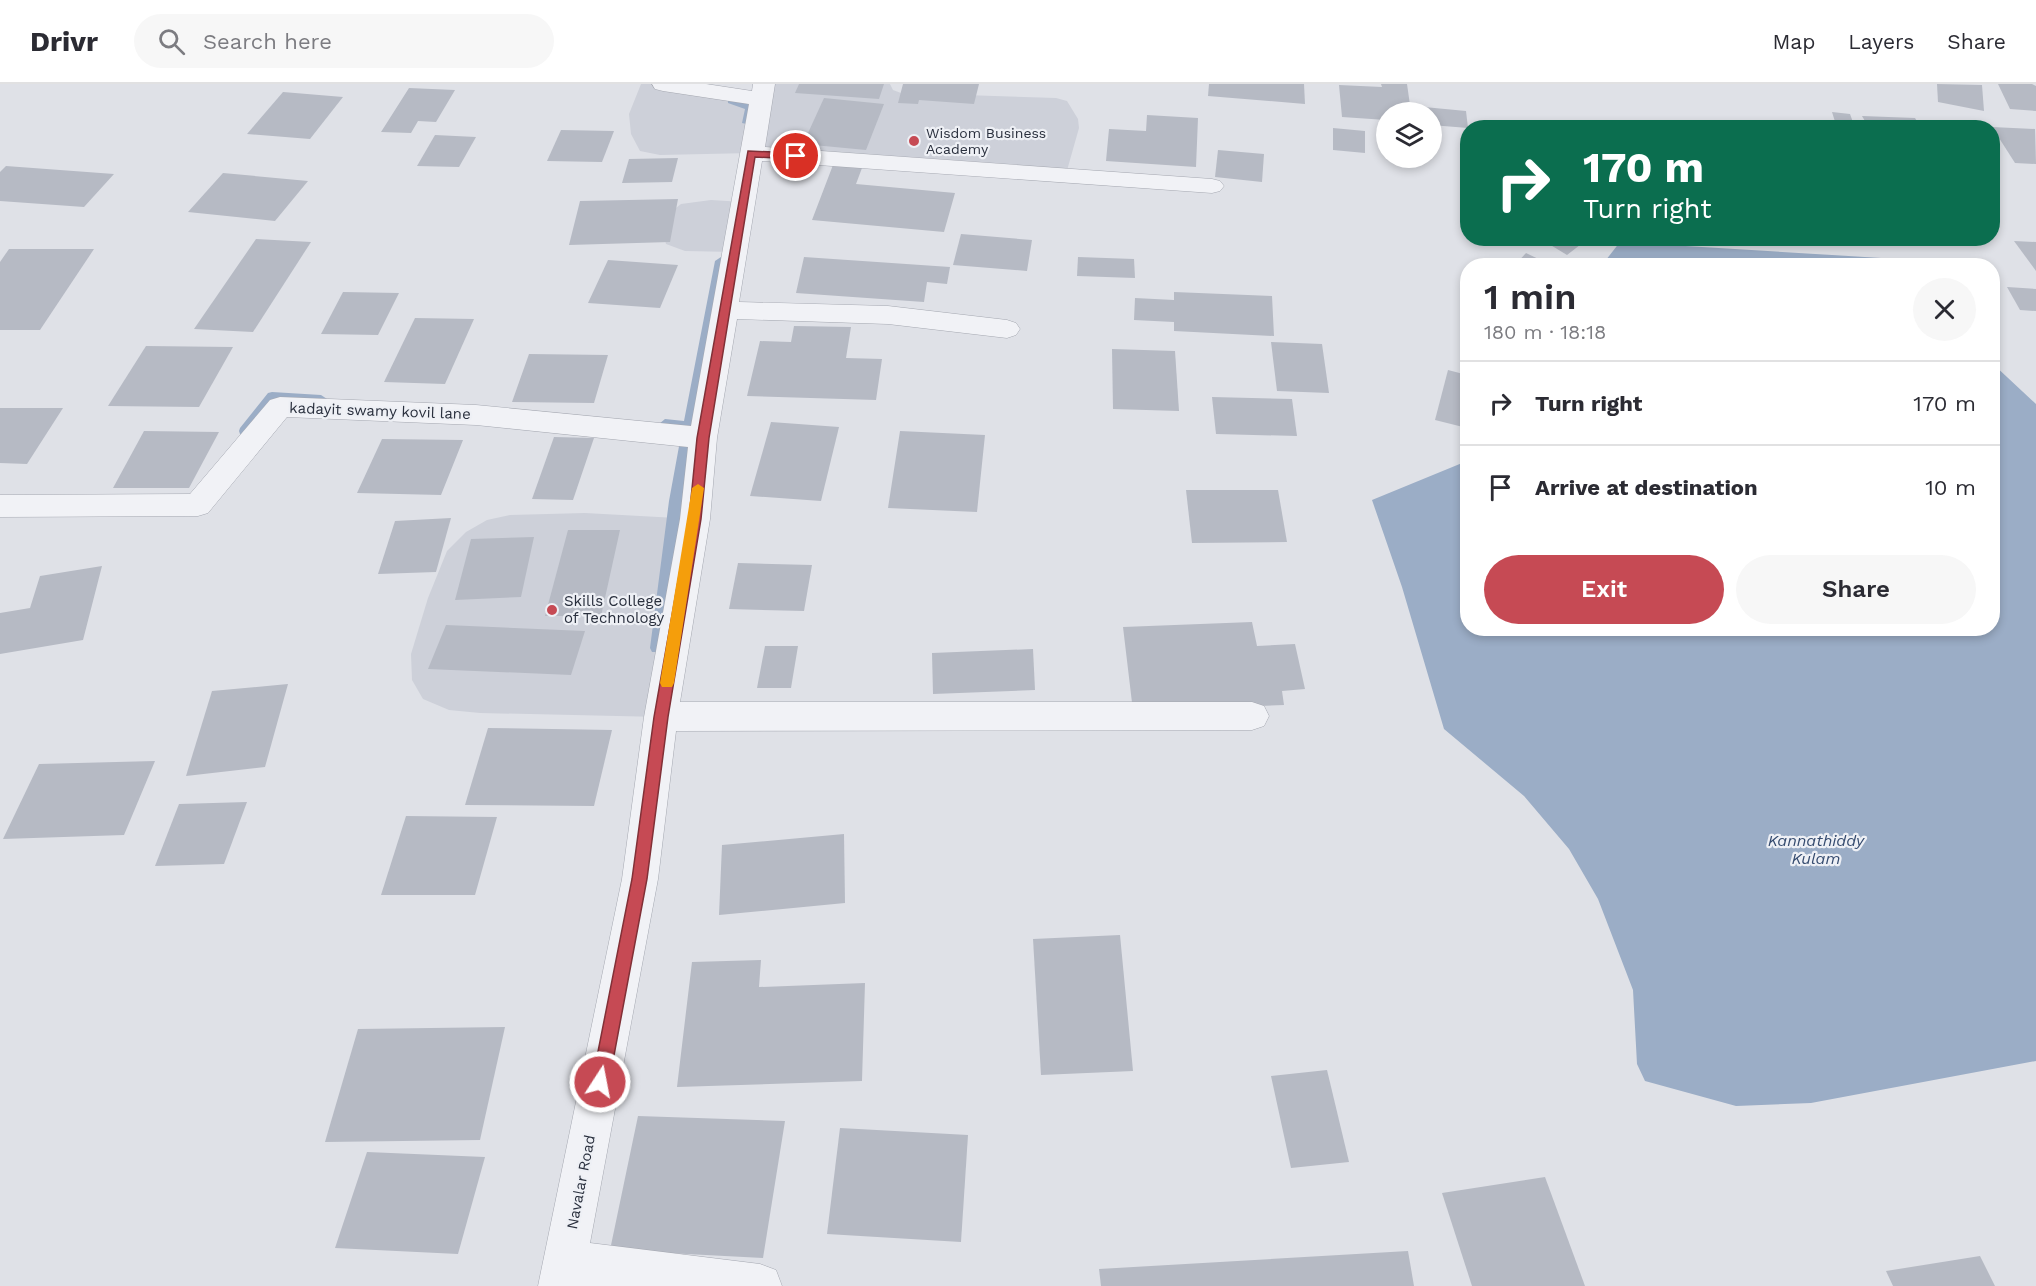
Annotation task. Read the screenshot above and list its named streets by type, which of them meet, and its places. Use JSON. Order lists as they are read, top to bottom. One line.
{"streets":{"street":["kadayit swamy kovil lane","Navalar Road"]},"crossings":[["kadayit swamy kovil lane","Navalar Road"]],"water":["Kannathiddy Kulam"],"places":["Wisdom Business Academy","Skills College of Technology"],"page":{"header":"Drivr","search":"Search here","nav":["Map","Layers","Share"],"turn":["170 m","Turn right"],"heading":["1 min","180 m · 18:18"],"list":[{"name":"Turn right","value":"170 m"},{"name":"Arrive at destination","value":"10 m"}],"buttons":["Exit","Share"]}}
